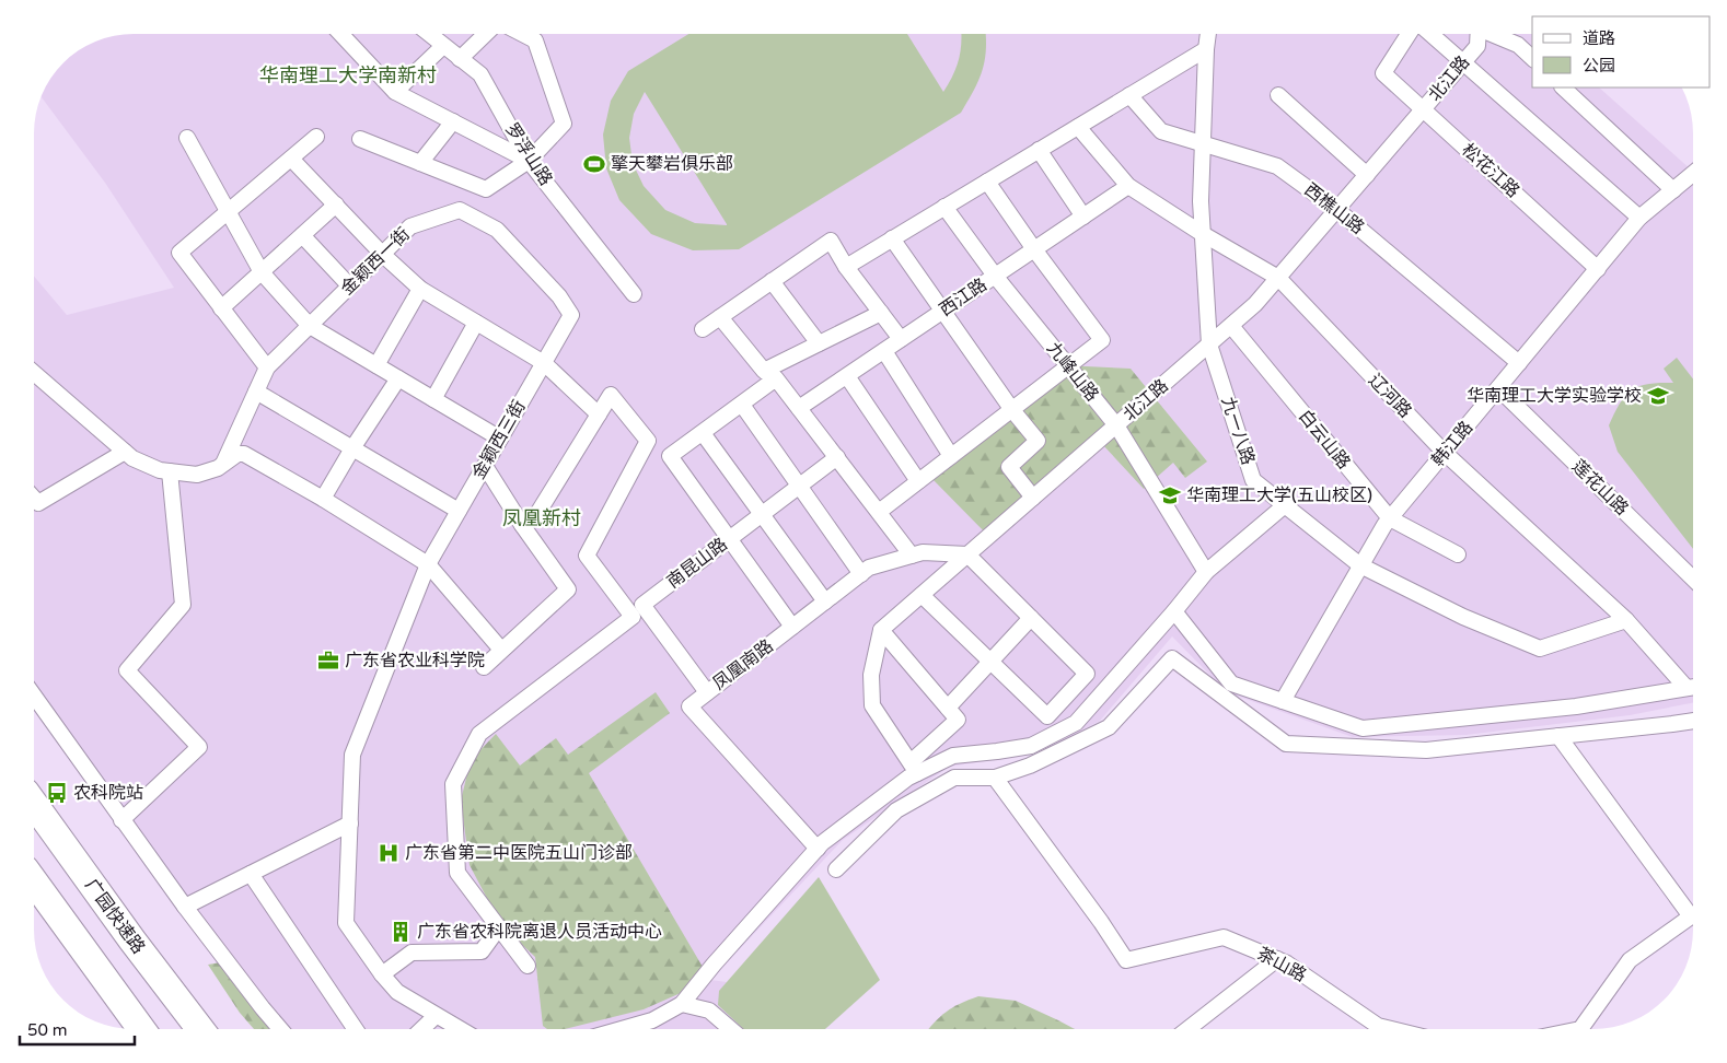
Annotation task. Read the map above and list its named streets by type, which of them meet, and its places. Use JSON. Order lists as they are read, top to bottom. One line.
{"streets":{"highway":["广园快速路"],"street":["北江路","罗浮山路","松花江路","西樵山路","金颖西一街","西江路","九峰山路","辽河路","九一八路","金颖西三街","白云山路","韩江路","莲花山路","南昆山路","凤凰南路","茶山路"]},"crossings":[["北江路","松花江路"],["北江路","西樵山路"],["北江路","九峰山路"],["北江路","辽河路"],["北江路","九一八路"],["北江路","白云山路"],["北江路","凤凰南路"],["松花江路","韩江路"],["西樵山路","九一八路"],["西樵山路","韩江路"],["金颖西一街","金颖西三街"],["西江路","九峰山路"],["西江路","辽河路"],["辽河路","九一八路"],["辽河路","韩江路"],["九一八路","韩江路"],["白云山路","韩江路"],["韩江路","莲花山路"],["南昆山路","凤凰南路"]],"districts":["华南理工大学南新村","凤凰新村"],"places":{"sports":["擎天攀岩俱乐部"],"school or university":["华南理工大学实验学校","华南理工大学(五山校区)"],"office":["广东省农业科学院"],"bus stop":["农科院站"],"hospital":["广东省第二中医院五山门诊部"],"building":["广东省农科院离退人员活动中心"]},"legend":["道路","公园"],"scale_bar":"50 m"}
